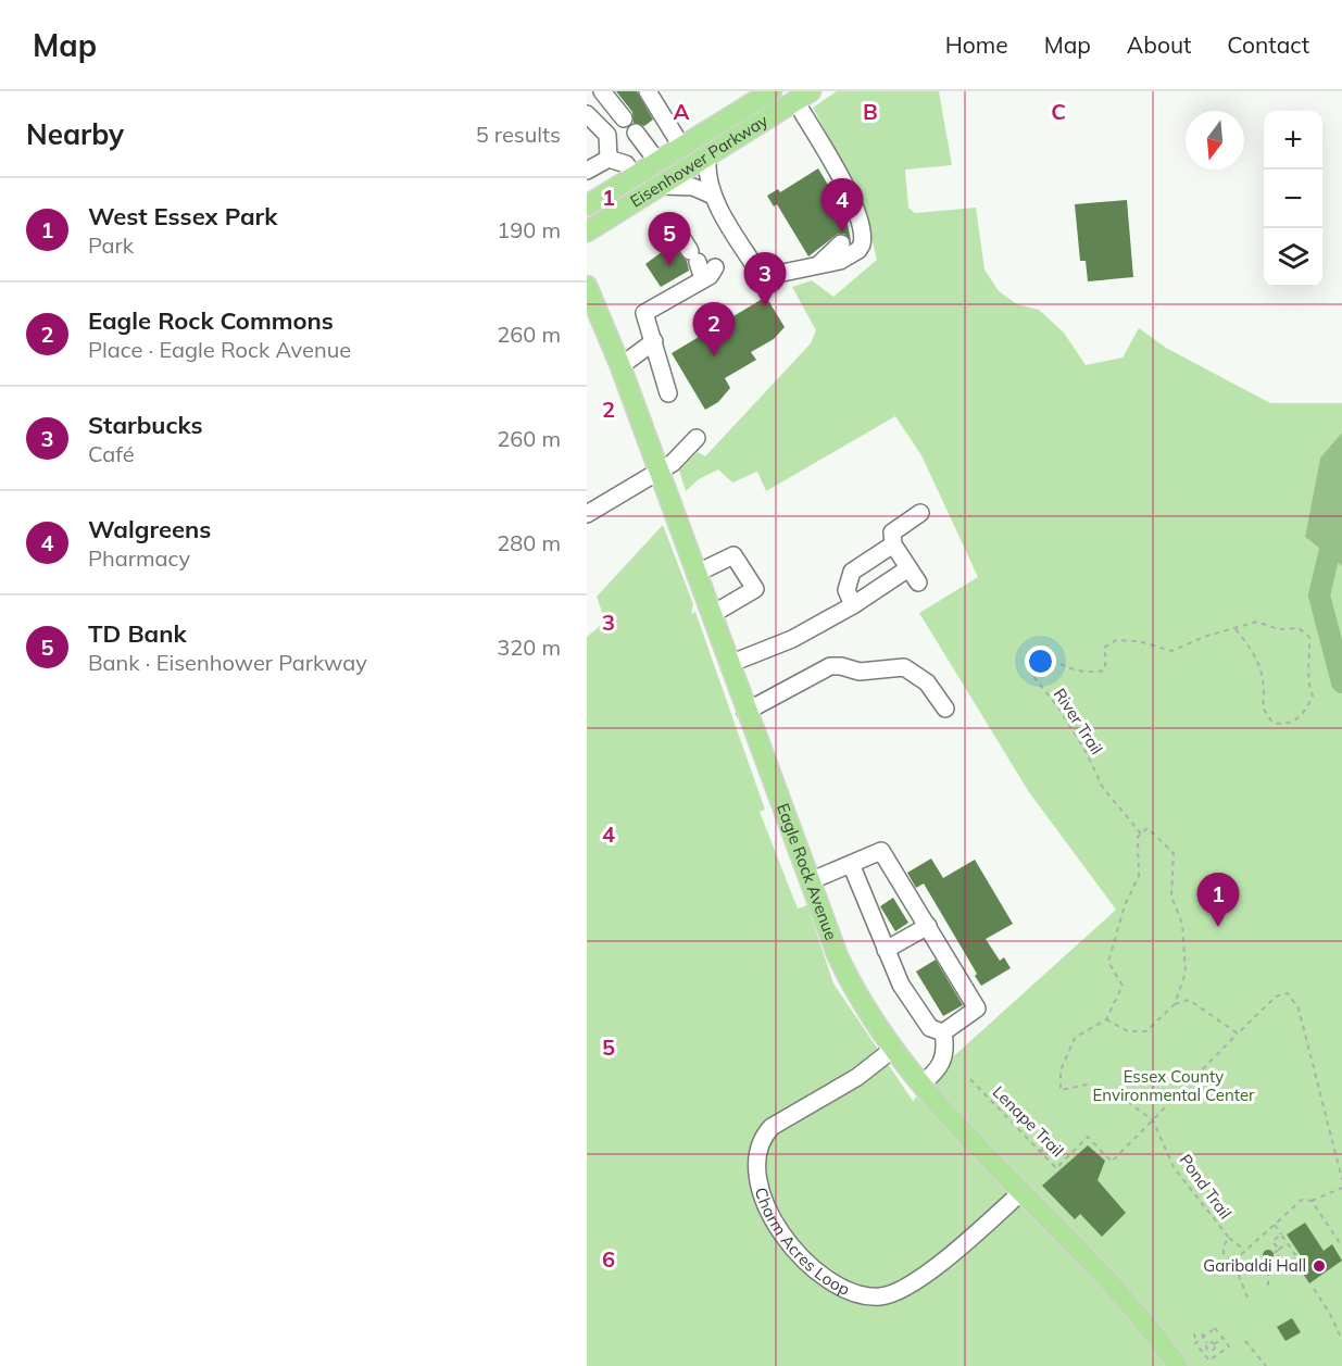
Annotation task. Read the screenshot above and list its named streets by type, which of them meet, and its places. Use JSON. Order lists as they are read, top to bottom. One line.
{"streets":{"main road":["Eisenhower Parkway","Eagle Rock Avenue"],"street":["Charm Acres Loop"],"path":["River Trail","Lenape Trail","Pond Trail"]},"crossings":[["Eagle Rock Avenue","Charm Acres Loop"],["Lenape Trail","Pond Trail"]],"parks":["Essex County Environmental Center"],"places":["Garibaldi Hall"],"north":"bottom","page":{"header":"Map","nav":["Home","Map","About","Contact"],"heading":["Nearby","5 results"],"map_buttons":["+","−"],"list":[{"mark":"1","name":"West Essex Park","note":"Park","value":"190 m"},{"mark":"2","name":"Eagle Rock Commons","note":"Place · Eagle Rock Avenue","value":"260 m"},{"mark":"3","name":"Starbucks","note":"Café","value":"260 m"},{"mark":"4","name":"Walgreens","note":"Pharmacy","value":"280 m"},{"mark":"5","name":"TD Bank","note":"Bank · Eisenhower Parkway","value":"320 m"}],"pins":["4","5","3","2","1"]},"grid":{"columns":["A","B","C"],"rows":["1","2","3","4","5","6"]}}
